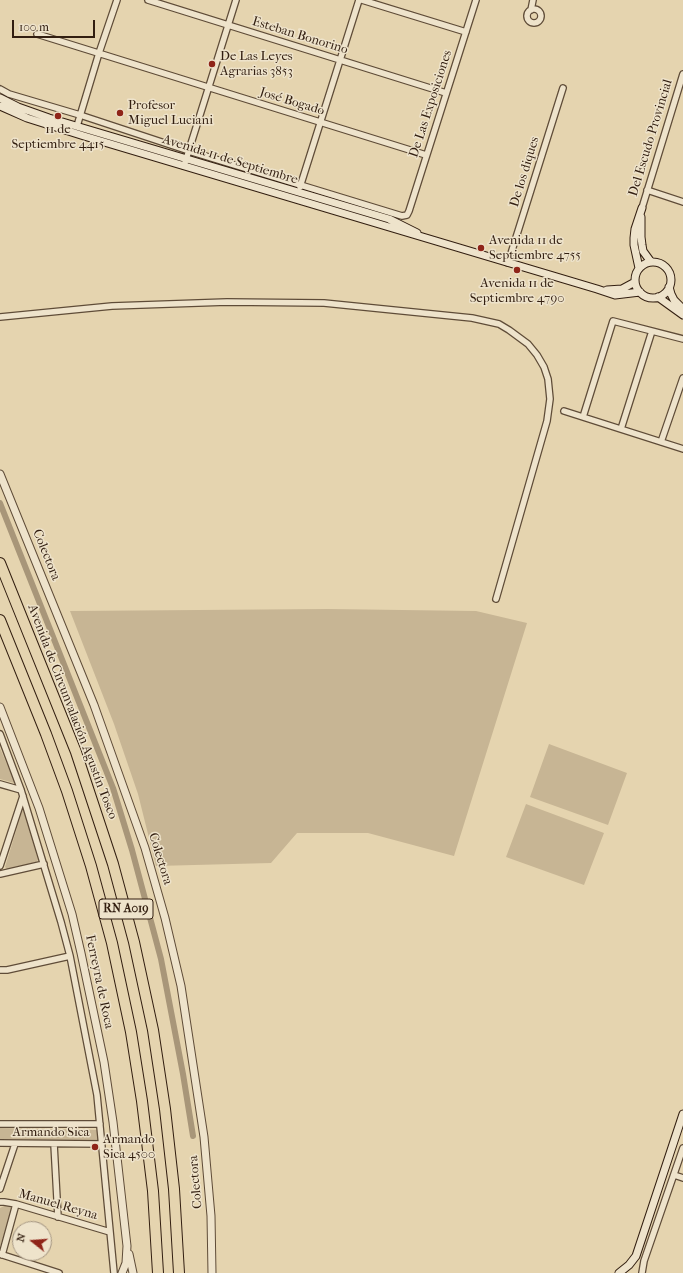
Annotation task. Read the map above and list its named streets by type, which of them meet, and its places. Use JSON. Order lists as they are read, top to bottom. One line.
{"streets":{"highway":["Avenida de Circunvalación Agustín Tosco","RN A019"],"main road":["Avenida 11 de Septiembre","Colectora","Ferreyra de Roca"],"street":["Esteban Bonorino","José Bogado","De Las Exposiciones","Del Escudo Provincial","De los diques","Armando Sica","Manuel Reyna"]},"crossings":[["Esteban Bonorino","De Las Exposiciones"],["José Bogado","De Las Exposiciones"],["Avenida 11 de Septiembre","De los diques"],["Ferreyra de Roca","Armando Sica"],["Ferreyra de Roca","Manuel Reyna"]],"places":["De Las Leyes Agrarias 3853","Profesor Miguel Luciani","11 de Septiembre 4415","Avenida 11 de Septiembre 4755","Avenida 11 de Septiembre 4790","Armando Sica 4500"],"scale_bar":"100 m","north":"left"}
